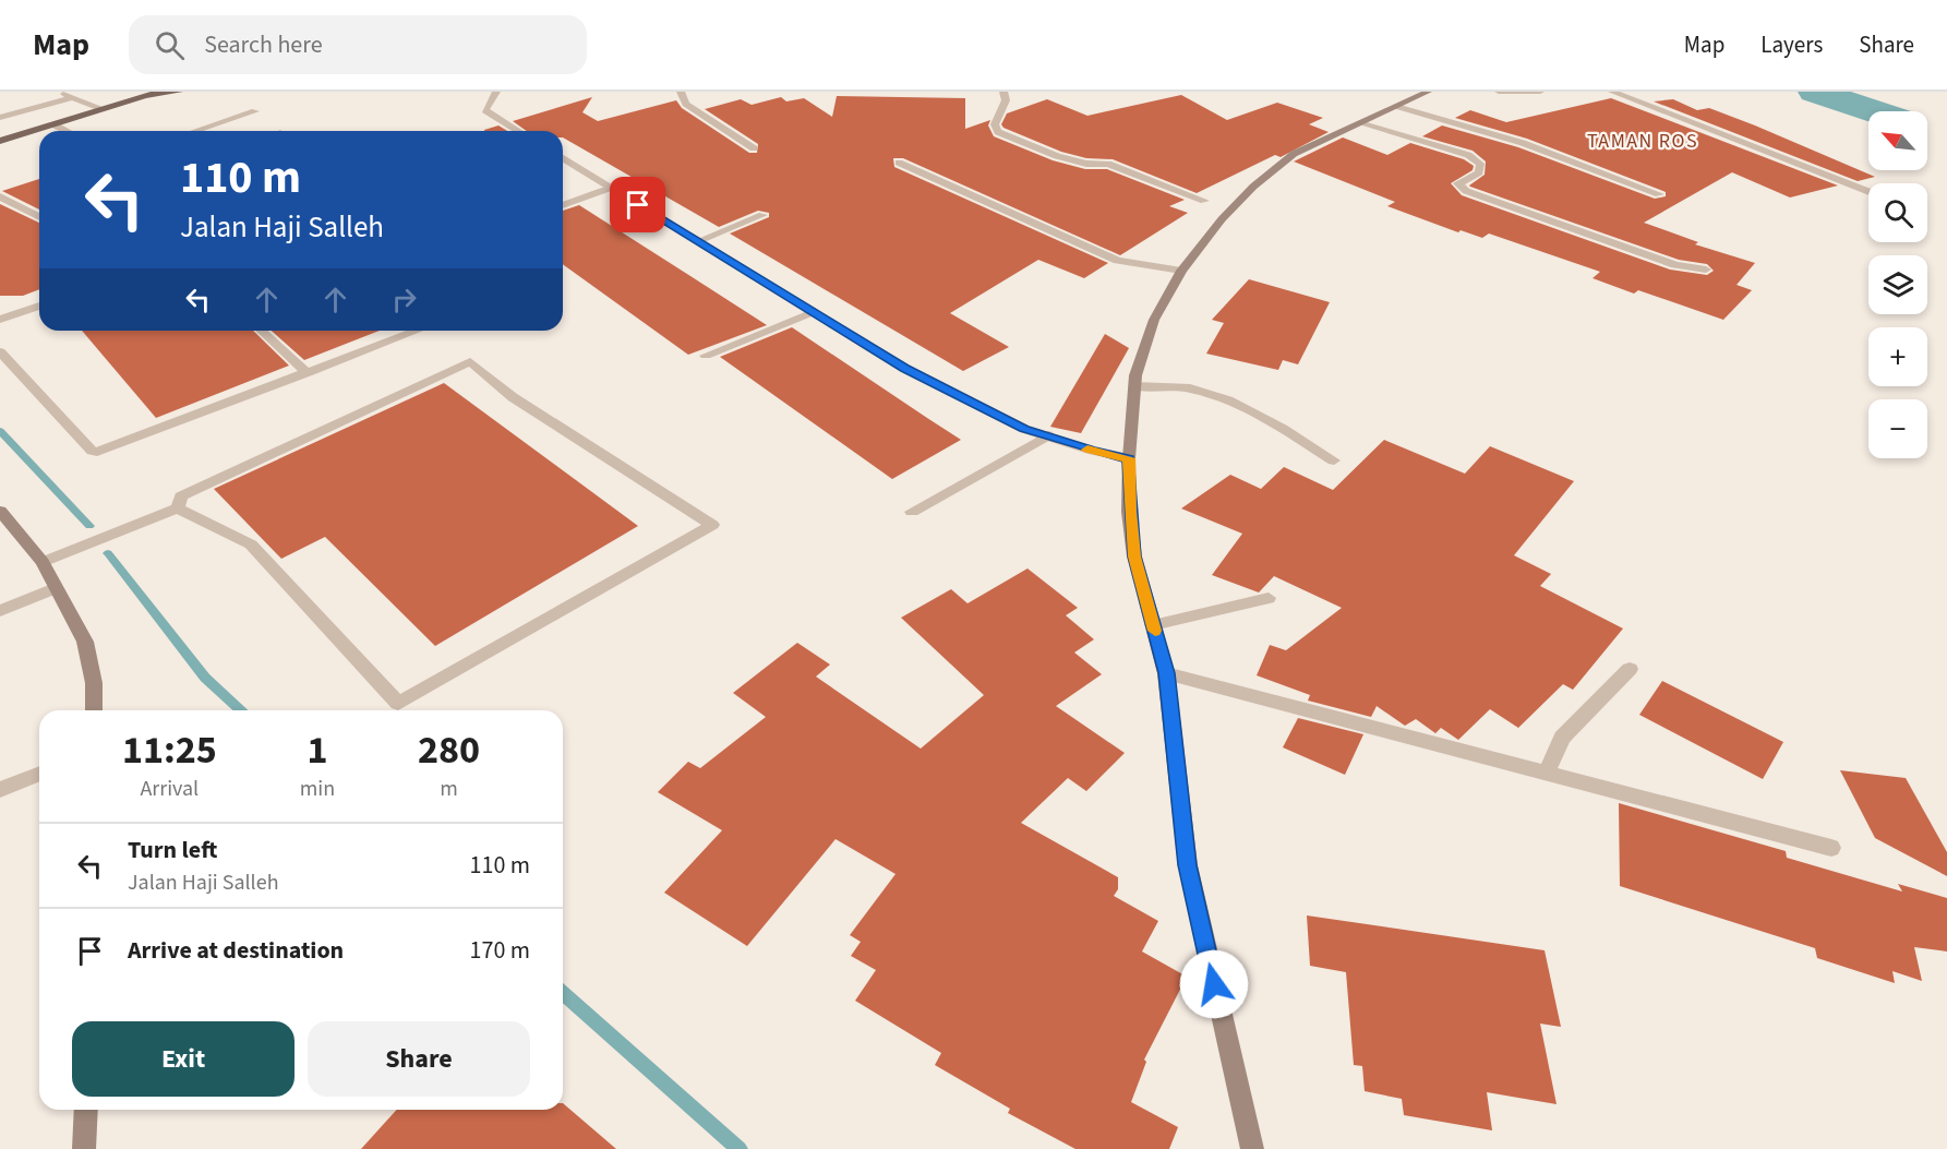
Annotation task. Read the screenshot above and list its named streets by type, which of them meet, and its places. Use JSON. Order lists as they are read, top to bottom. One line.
{"districts":["TAMAN ROS"],"north":"top left","page":{"header":"Map","search":"Search here","nav":["Map","Layers","Share"],"map_buttons":["+","−"],"turn":["110 m","Jalan Haji Salleh"],"eta":["11:25","Arrival","1","min","280","m"],"list":[{"name":"Turn left","note":"Jalan Haji Salleh","value":"110 m"},{"name":"Arrive at destination","value":"170 m"}],"buttons":["Exit","Share"]}}
